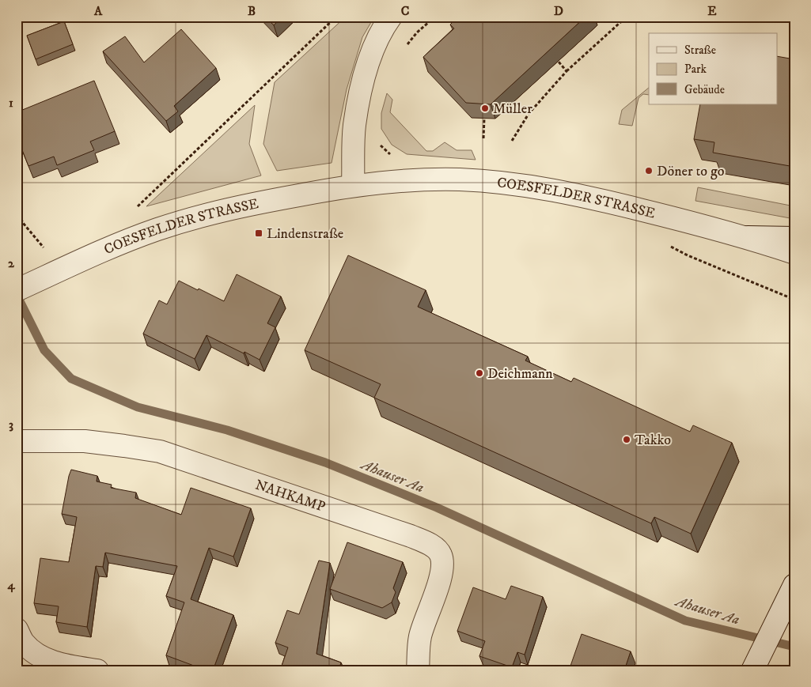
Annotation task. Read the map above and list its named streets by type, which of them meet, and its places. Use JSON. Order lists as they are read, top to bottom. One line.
{"streets":{"street":["COESFELDER STRASSE","NAHKAMP"]},"water":["Ahauser Aa"],"places":{"other":["Müller","Döner to go","Deichmann","Takko"],"transit":["Lindenstraße"]},"legend":["Straße","Park","Gebäude"],"grid":{"columns":["A","B","C","D","E"],"rows":["1","2","3","4"]}}
